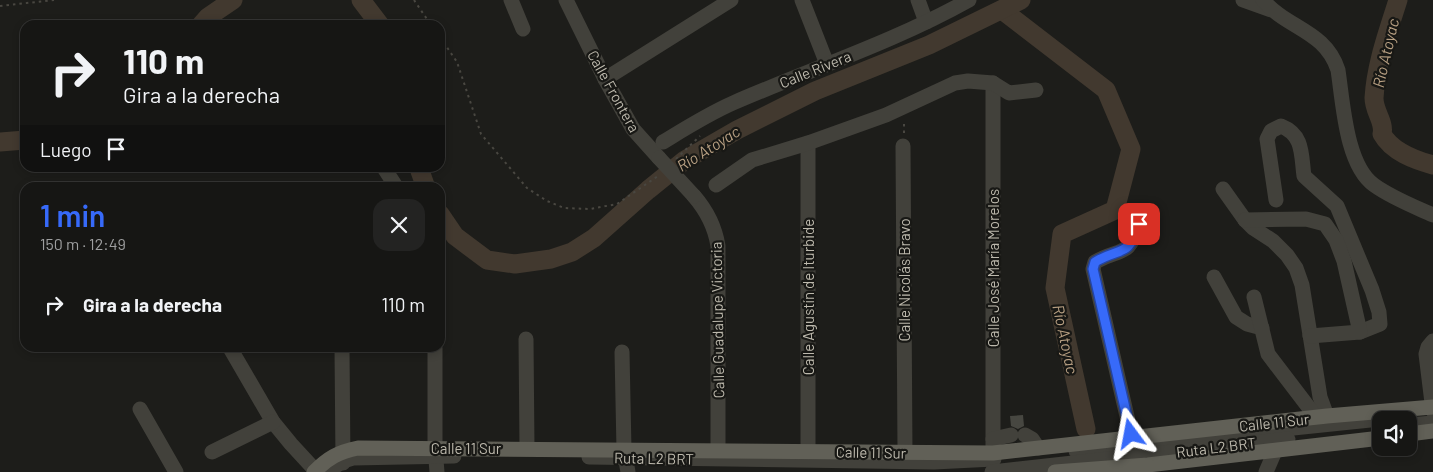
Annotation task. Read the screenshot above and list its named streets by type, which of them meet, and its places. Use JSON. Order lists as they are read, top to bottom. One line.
{"streets":{"main road":["Calle 11 Sur"],"street":["Calle Rivera","Calle Frontera","Calle José María Morelos","Calle Nicolás Bravo","Calle Agustín de Iturbide","Calle Guadalupe Victoria","Ruta L2 BRT"]},"crossings":[["Calle Frontera","Calle Guadalupe Victoria"],["Calle José María Morelos","Calle 11 Sur"],["Calle Nicolás Bravo","Calle 11 Sur"],["Calle Agustín de Iturbide","Calle 11 Sur"],["Calle Guadalupe Victoria","Calle 11 Sur"],["Calle 11 Sur","Ruta L2 BRT"]],"water":["Río Atoyac"],"page":{"turn":["110 m","Gira a la derecha"],"then":"Luego","heading":["1 min","150 m · 12:49"],"list":[{"name":"Gira a la derecha","value":"110 m"}]}}
